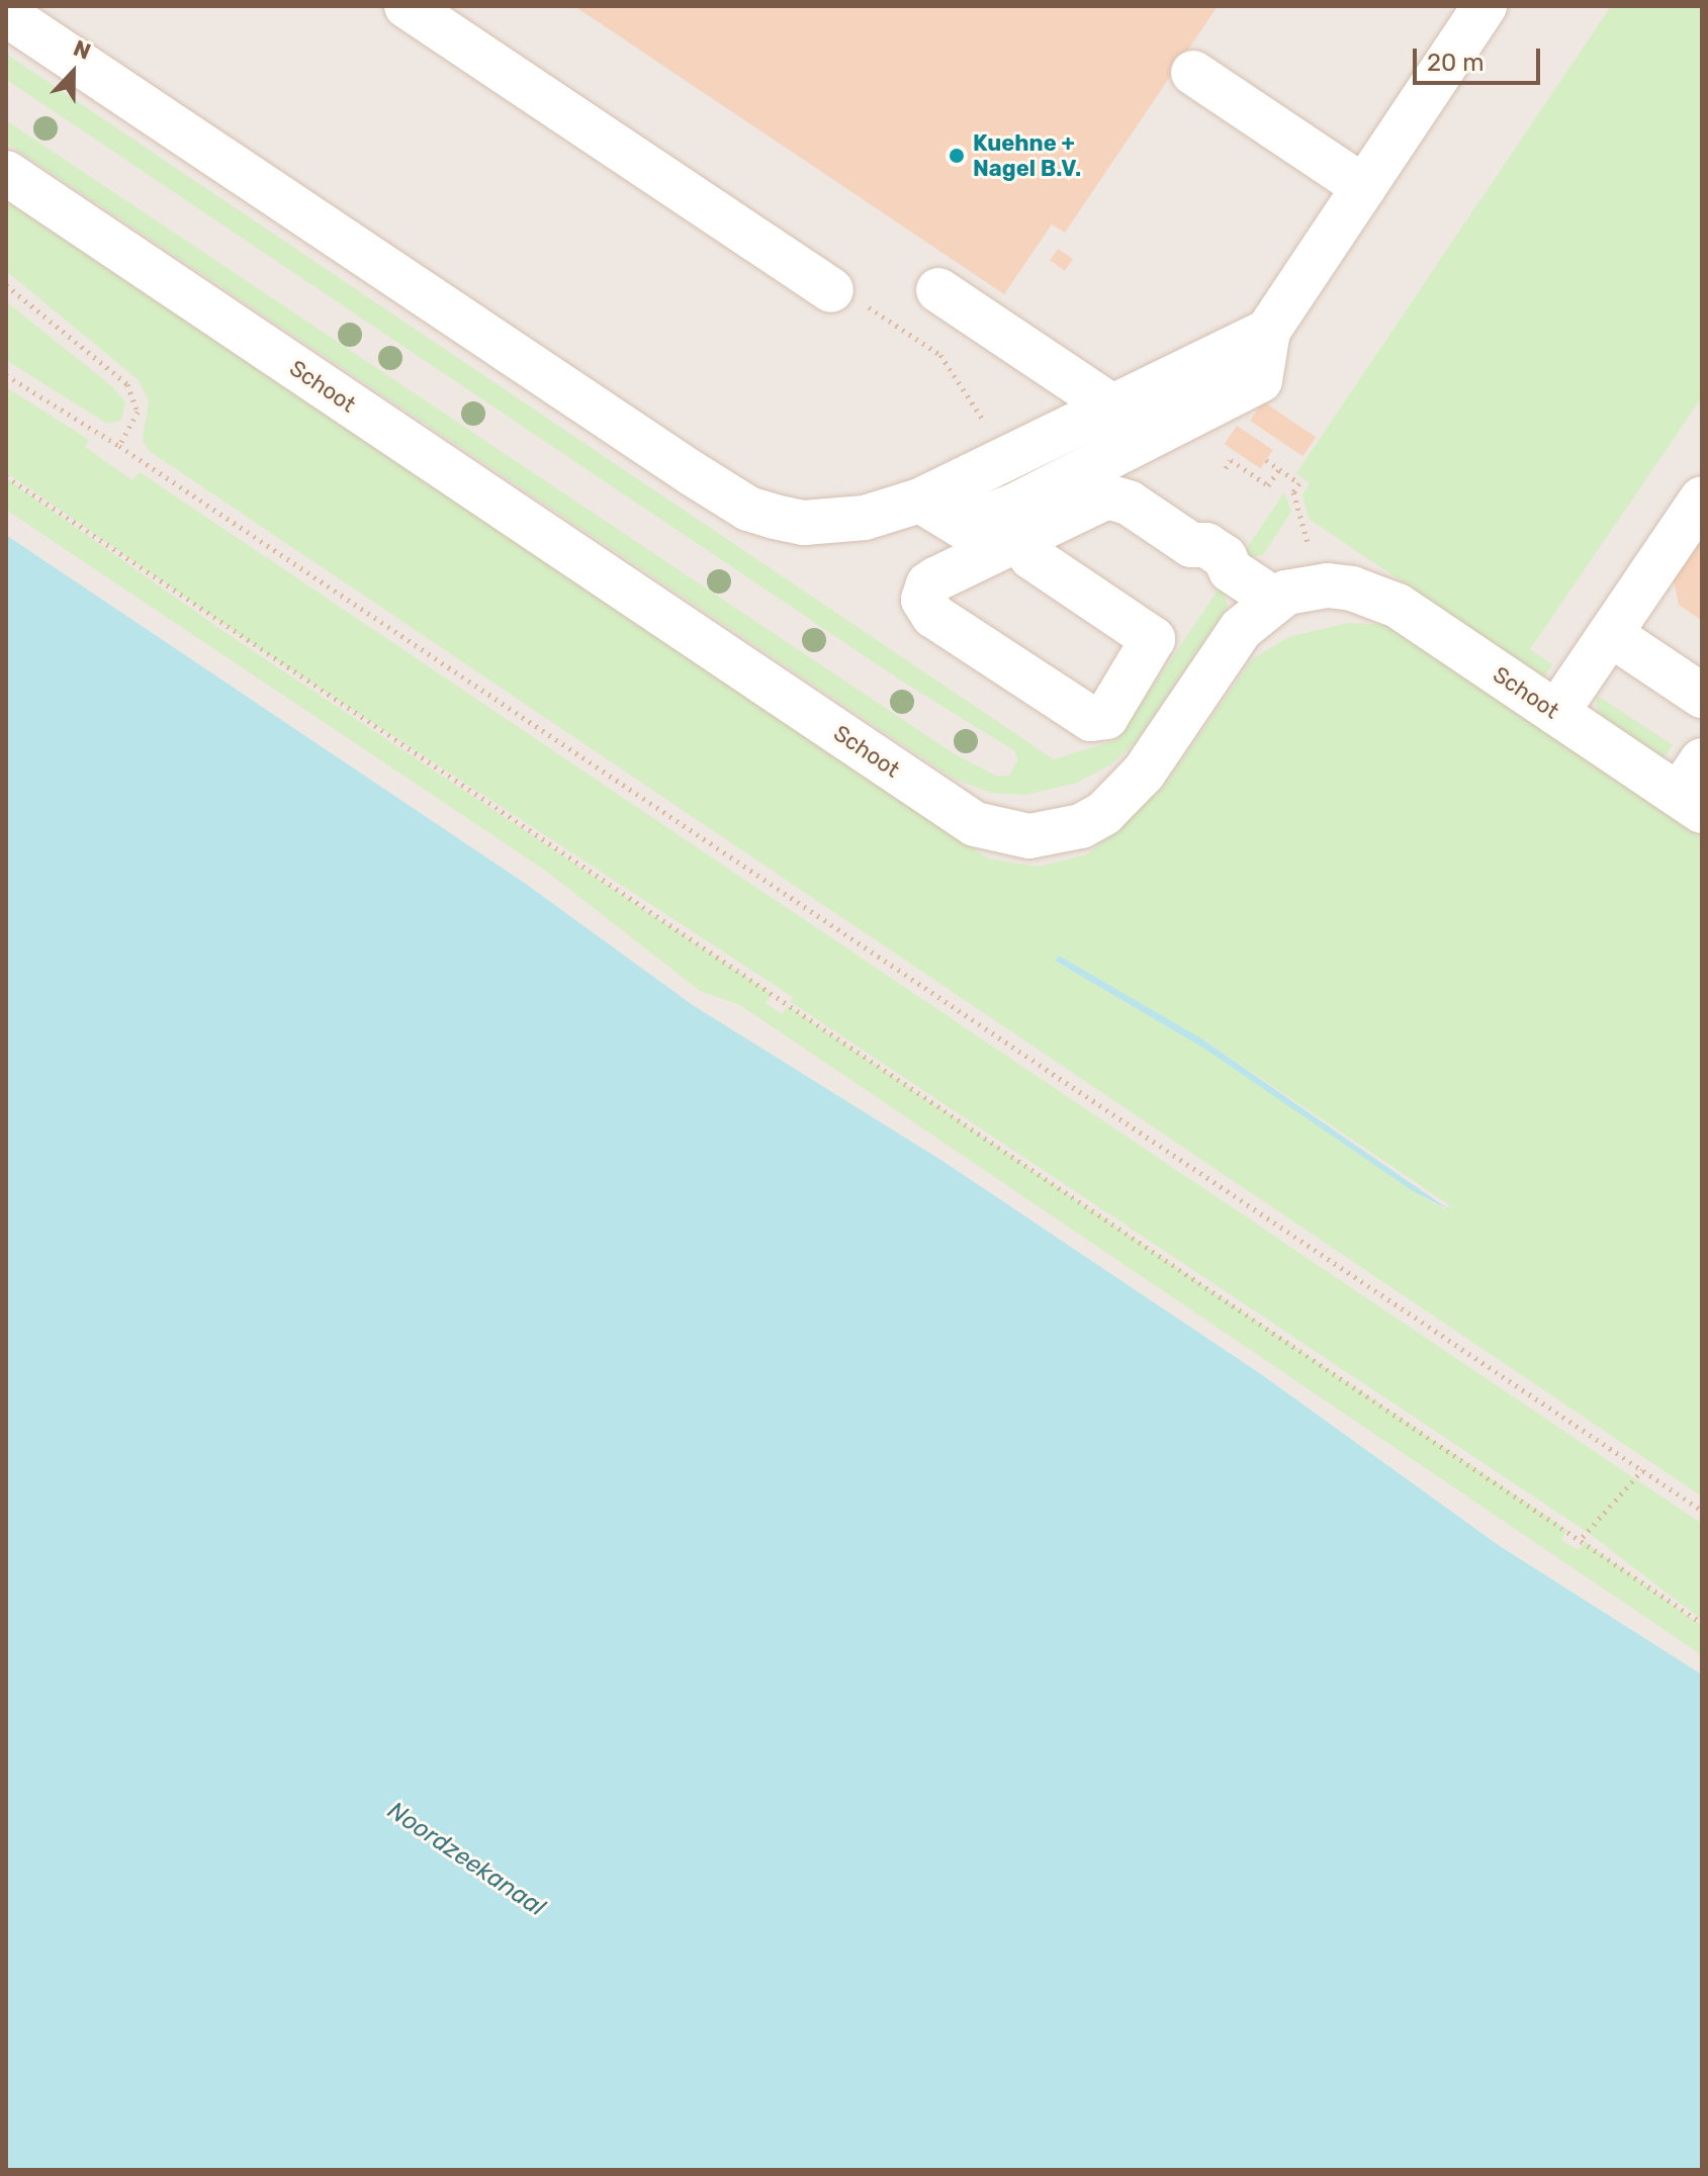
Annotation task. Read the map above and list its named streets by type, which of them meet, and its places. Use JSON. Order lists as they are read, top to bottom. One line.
{"streets":{"street":["Schoot"]},"water":["Noordzeekanaal"],"places":["Kuehne + Nagel B.V."],"scale_bar":"20 m","north":"top"}
